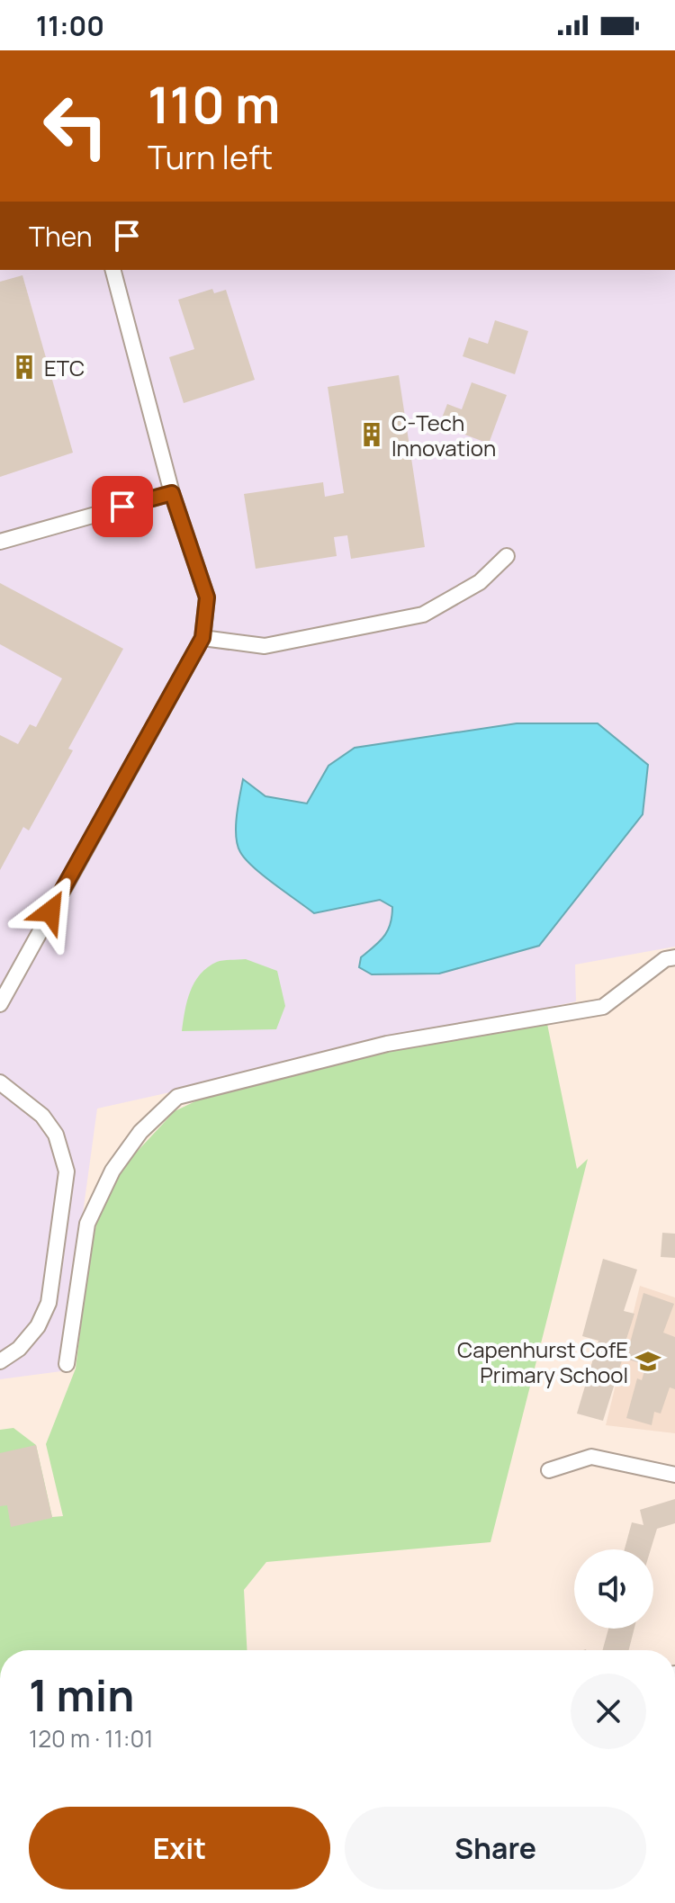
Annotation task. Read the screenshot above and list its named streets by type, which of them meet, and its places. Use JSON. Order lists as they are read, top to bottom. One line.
{"places":{"building":["ETC","C-Tech Innovation"],"school or university":["Capenhurst CofE Primary School"]},"page":{"status":"11:00","turn":["110 m","Turn left"],"then":"Then","heading":["1 min","120 m · 11:01"],"buttons":["Exit","Share"]}}
